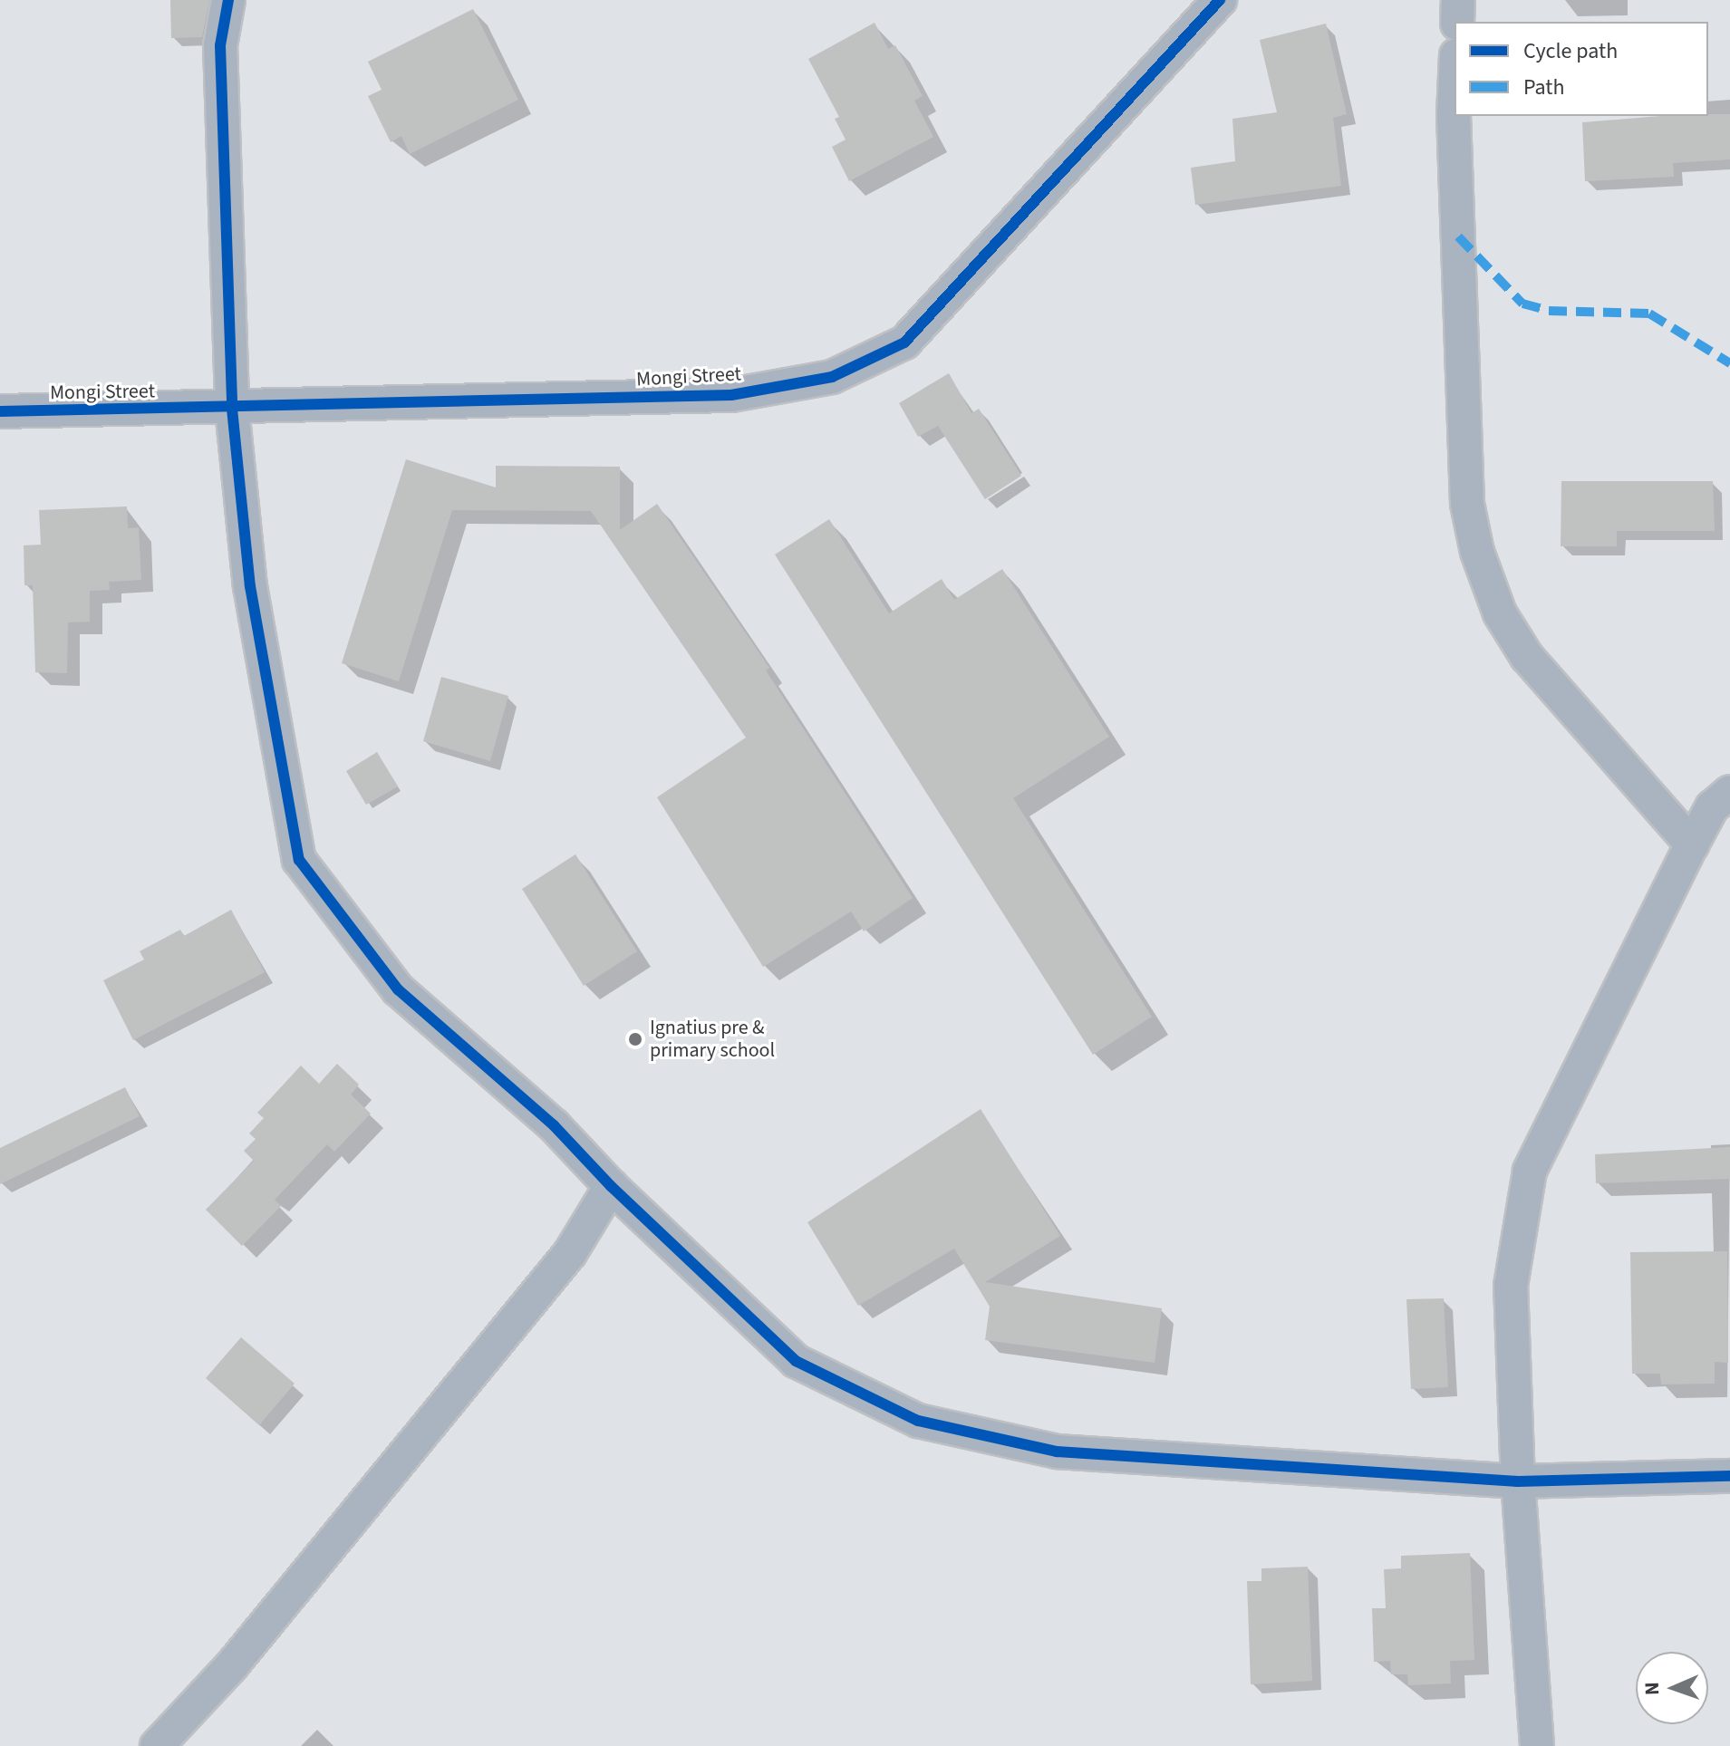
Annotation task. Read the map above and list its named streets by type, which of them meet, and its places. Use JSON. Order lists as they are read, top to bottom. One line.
{"streets":{"street":["Mongi Street"]},"places":["Ignatius pre & primary school"],"legend":["Cycle path","Path"],"north":"left"}
